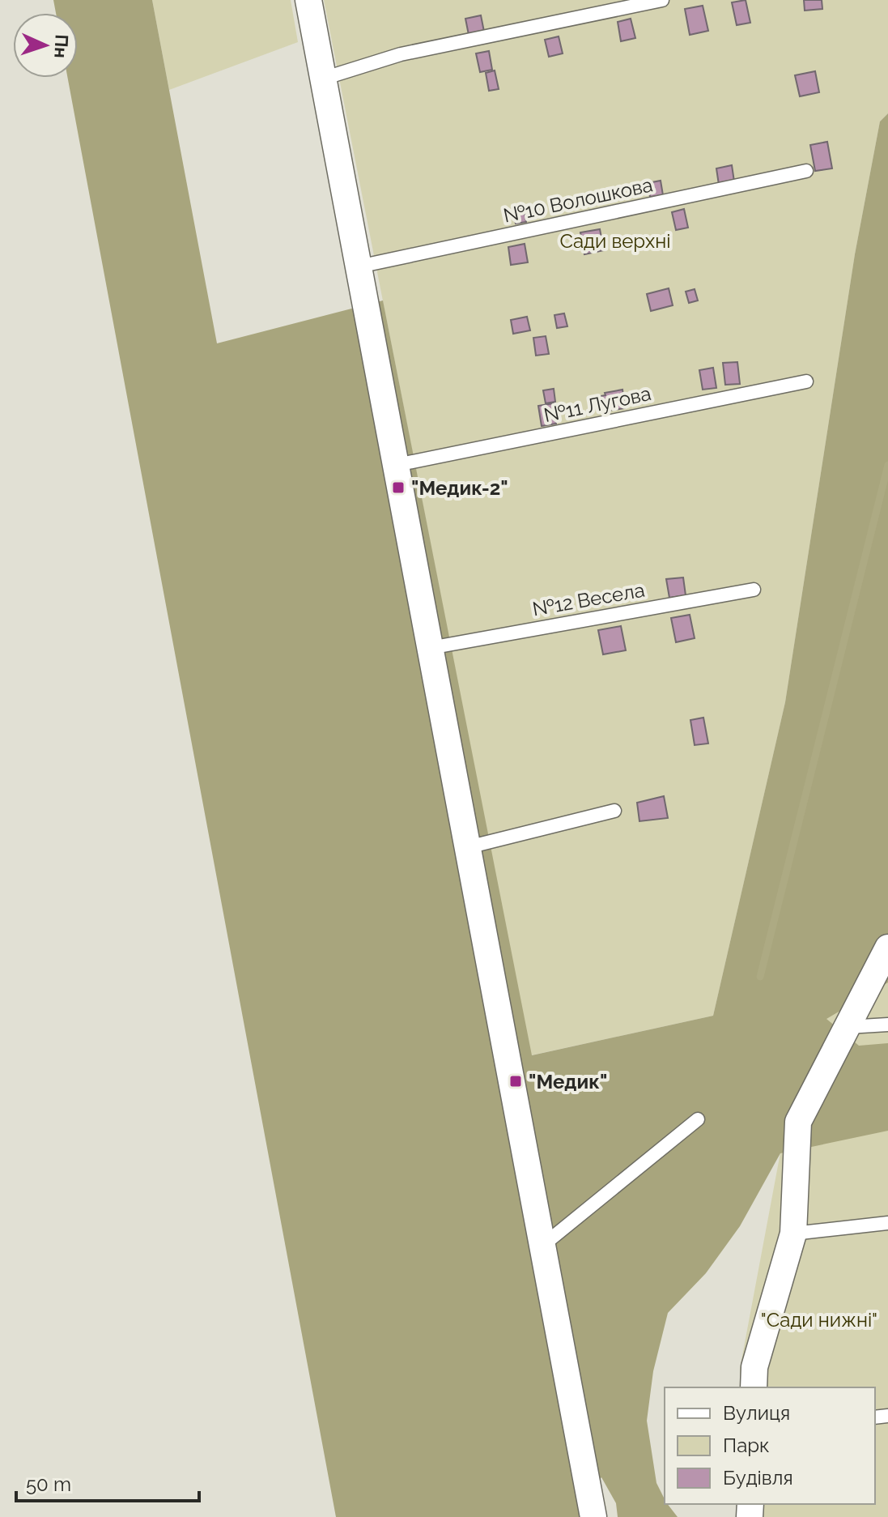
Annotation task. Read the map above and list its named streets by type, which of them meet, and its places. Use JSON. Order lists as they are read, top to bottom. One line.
{"streets":{"lane":["№10 Волошкова","№11 Лугова","№12 Весела"]},"parks":["Сади верхні","\"Сади нижні\""],"places":{"transit":["\"Медик-2\"","\"Медик\""]},"legend":["Вулиця","Парк","Будівля"],"scale_bar":"50 m","north":"right"}
